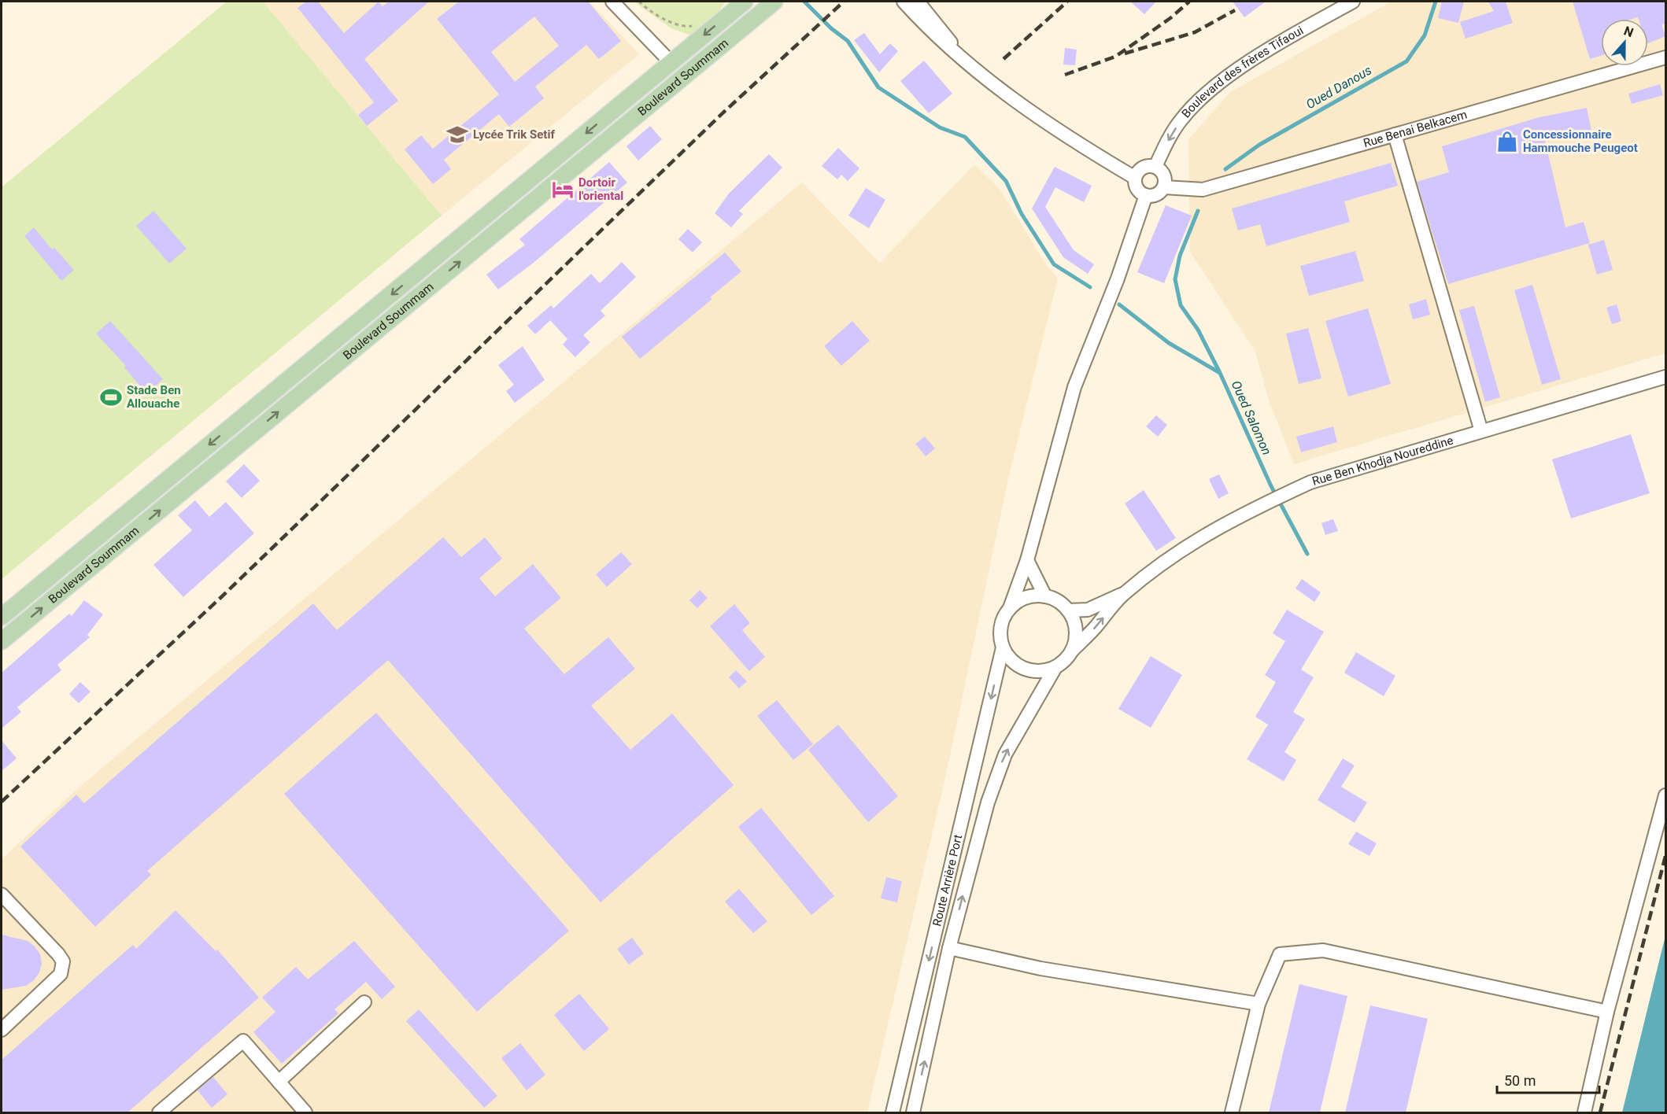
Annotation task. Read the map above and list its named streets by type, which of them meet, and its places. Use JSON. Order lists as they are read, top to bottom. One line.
{"streets":{"main road":["Boulevard Soummam"],"street":["Boulevard des frères Tifaoui","Rue Benai Belkacem","Rue Ben Khodja Noureddine","Route Arrière Port"]},"crossings":[["Boulevard des frères Tifaoui","Rue Benai Belkacem"],["Rue Ben Khodja Noureddine","Route Arrière Port"]],"one_way":["Boulevard des frères Tifaoui"],"water":["Oued Danous","Oued Salomon"],"places":{"school or university":["Lycée Trik Setif"],"shop":["Concessionnaire Hammouche Peugeot"],"hotel":["Dortoir l'oriental"],"sports":["Stade Ben Allouache"]},"scale_bar":"50 m","north":"top"}
